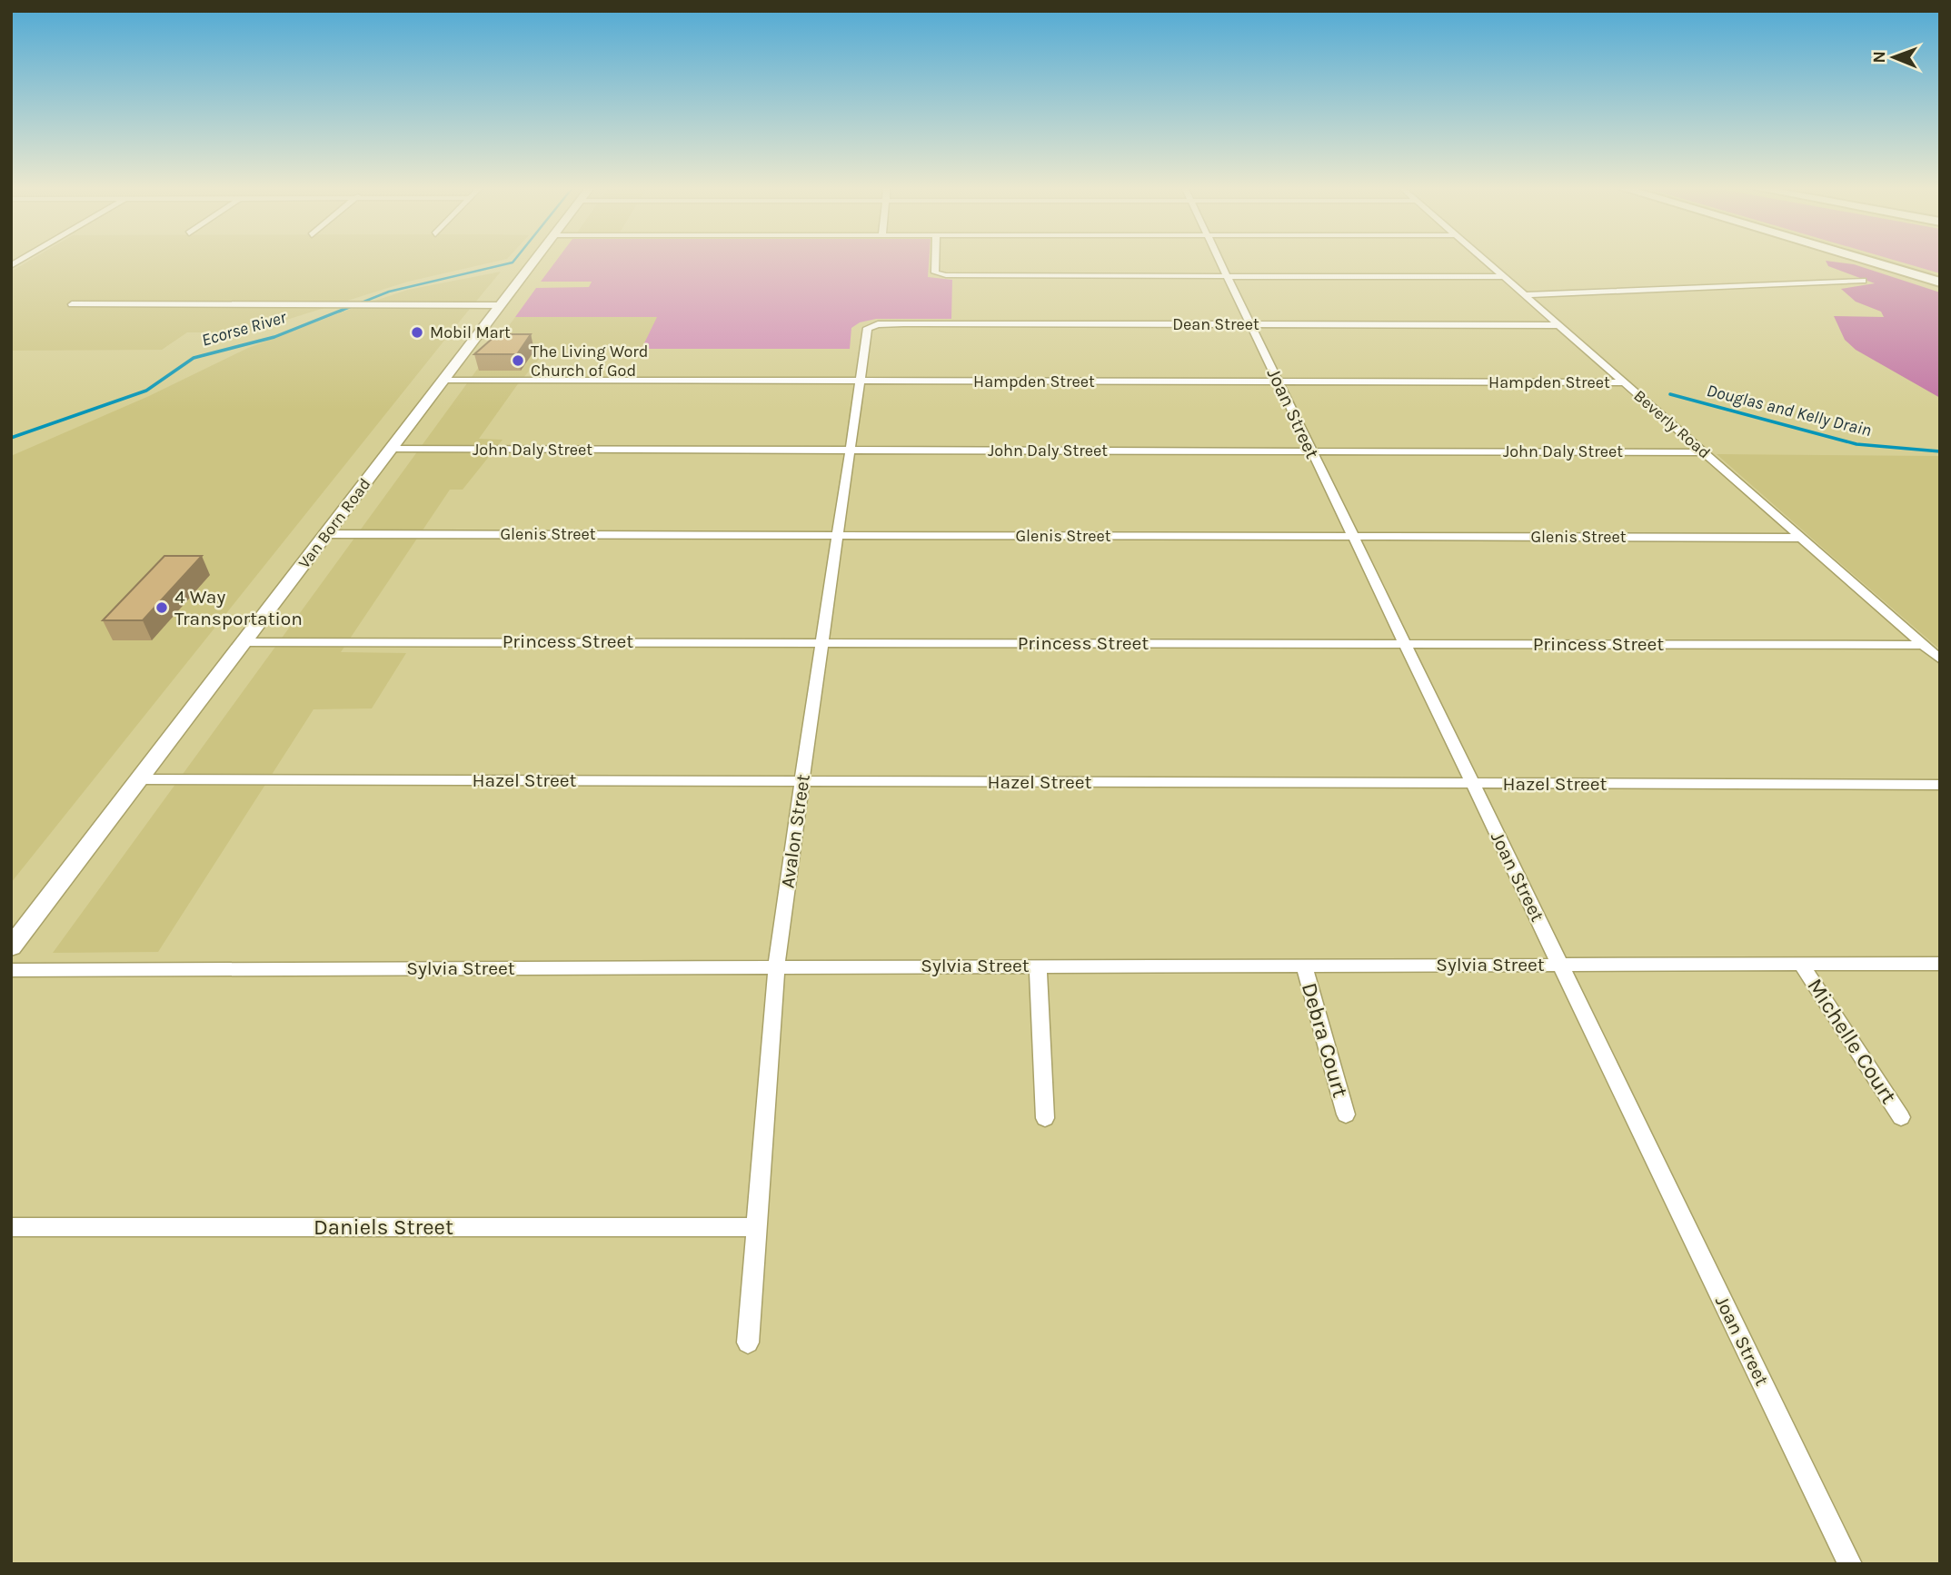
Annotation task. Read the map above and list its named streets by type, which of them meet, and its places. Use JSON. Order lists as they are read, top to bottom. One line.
{"streets":{"main road":["Van Born Road"],"street":["Dean Street","Hampden Street","Joan Street","Beverly Road","John Daly Street","Glenis Street","Princess Street","Hazel Street","Avalon Street","Sylvia Street","Debra Court","Michelle Court","Daniels Street"]},"crossings":[["Dean Street","Joan Street"],["Dean Street","Beverly Road"],["Dean Street","Avalon Street"],["Hampden Street","Joan Street"],["Hampden Street","Beverly Road"],["Hampden Street","Van Born Road"],["Hampden Street","Avalon Street"],["Joan Street","John Daly Street"],["Joan Street","Glenis Street"],["Joan Street","Princess Street"],["Joan Street","Hazel Street"],["Joan Street","Sylvia Street"],["Beverly Road","John Daly Street"],["Beverly Road","Glenis Street"],["Beverly Road","Princess Street"],["John Daly Street","Van Born Road"],["John Daly Street","Avalon Street"],["Van Born Road","Glenis Street"],["Van Born Road","Princess Street"],["Van Born Road","Hazel Street"],["Glenis Street","Avalon Street"],["Princess Street","Avalon Street"],["Hazel Street","Avalon Street"],["Avalon Street","Sylvia Street"],["Avalon Street","Daniels Street"],["Sylvia Street","Debra Court"],["Sylvia Street","Michelle Court"]],"water":["Ecorse River","Douglas and Kelly Drain"],"places":["Mobil Mart","The Living Word Church of God","4 Way Transportation"],"north":"left"}
